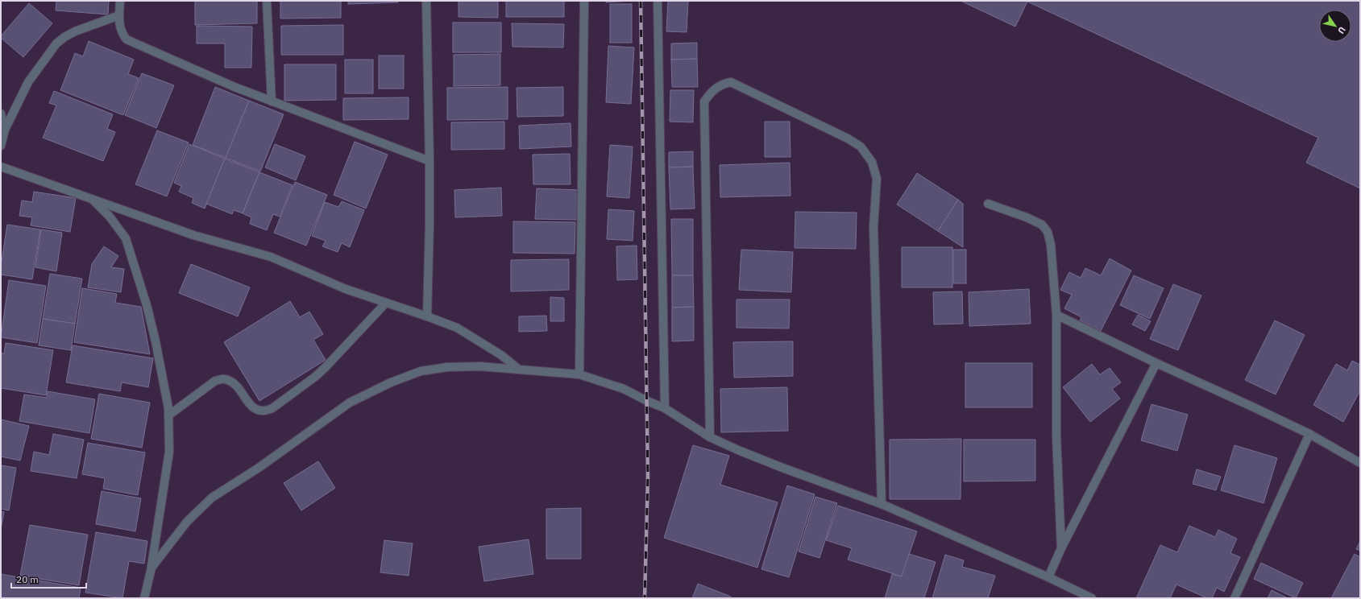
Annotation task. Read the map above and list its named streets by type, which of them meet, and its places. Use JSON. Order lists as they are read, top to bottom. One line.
{"scale_bar":"20 m","north":"bottom right"}
